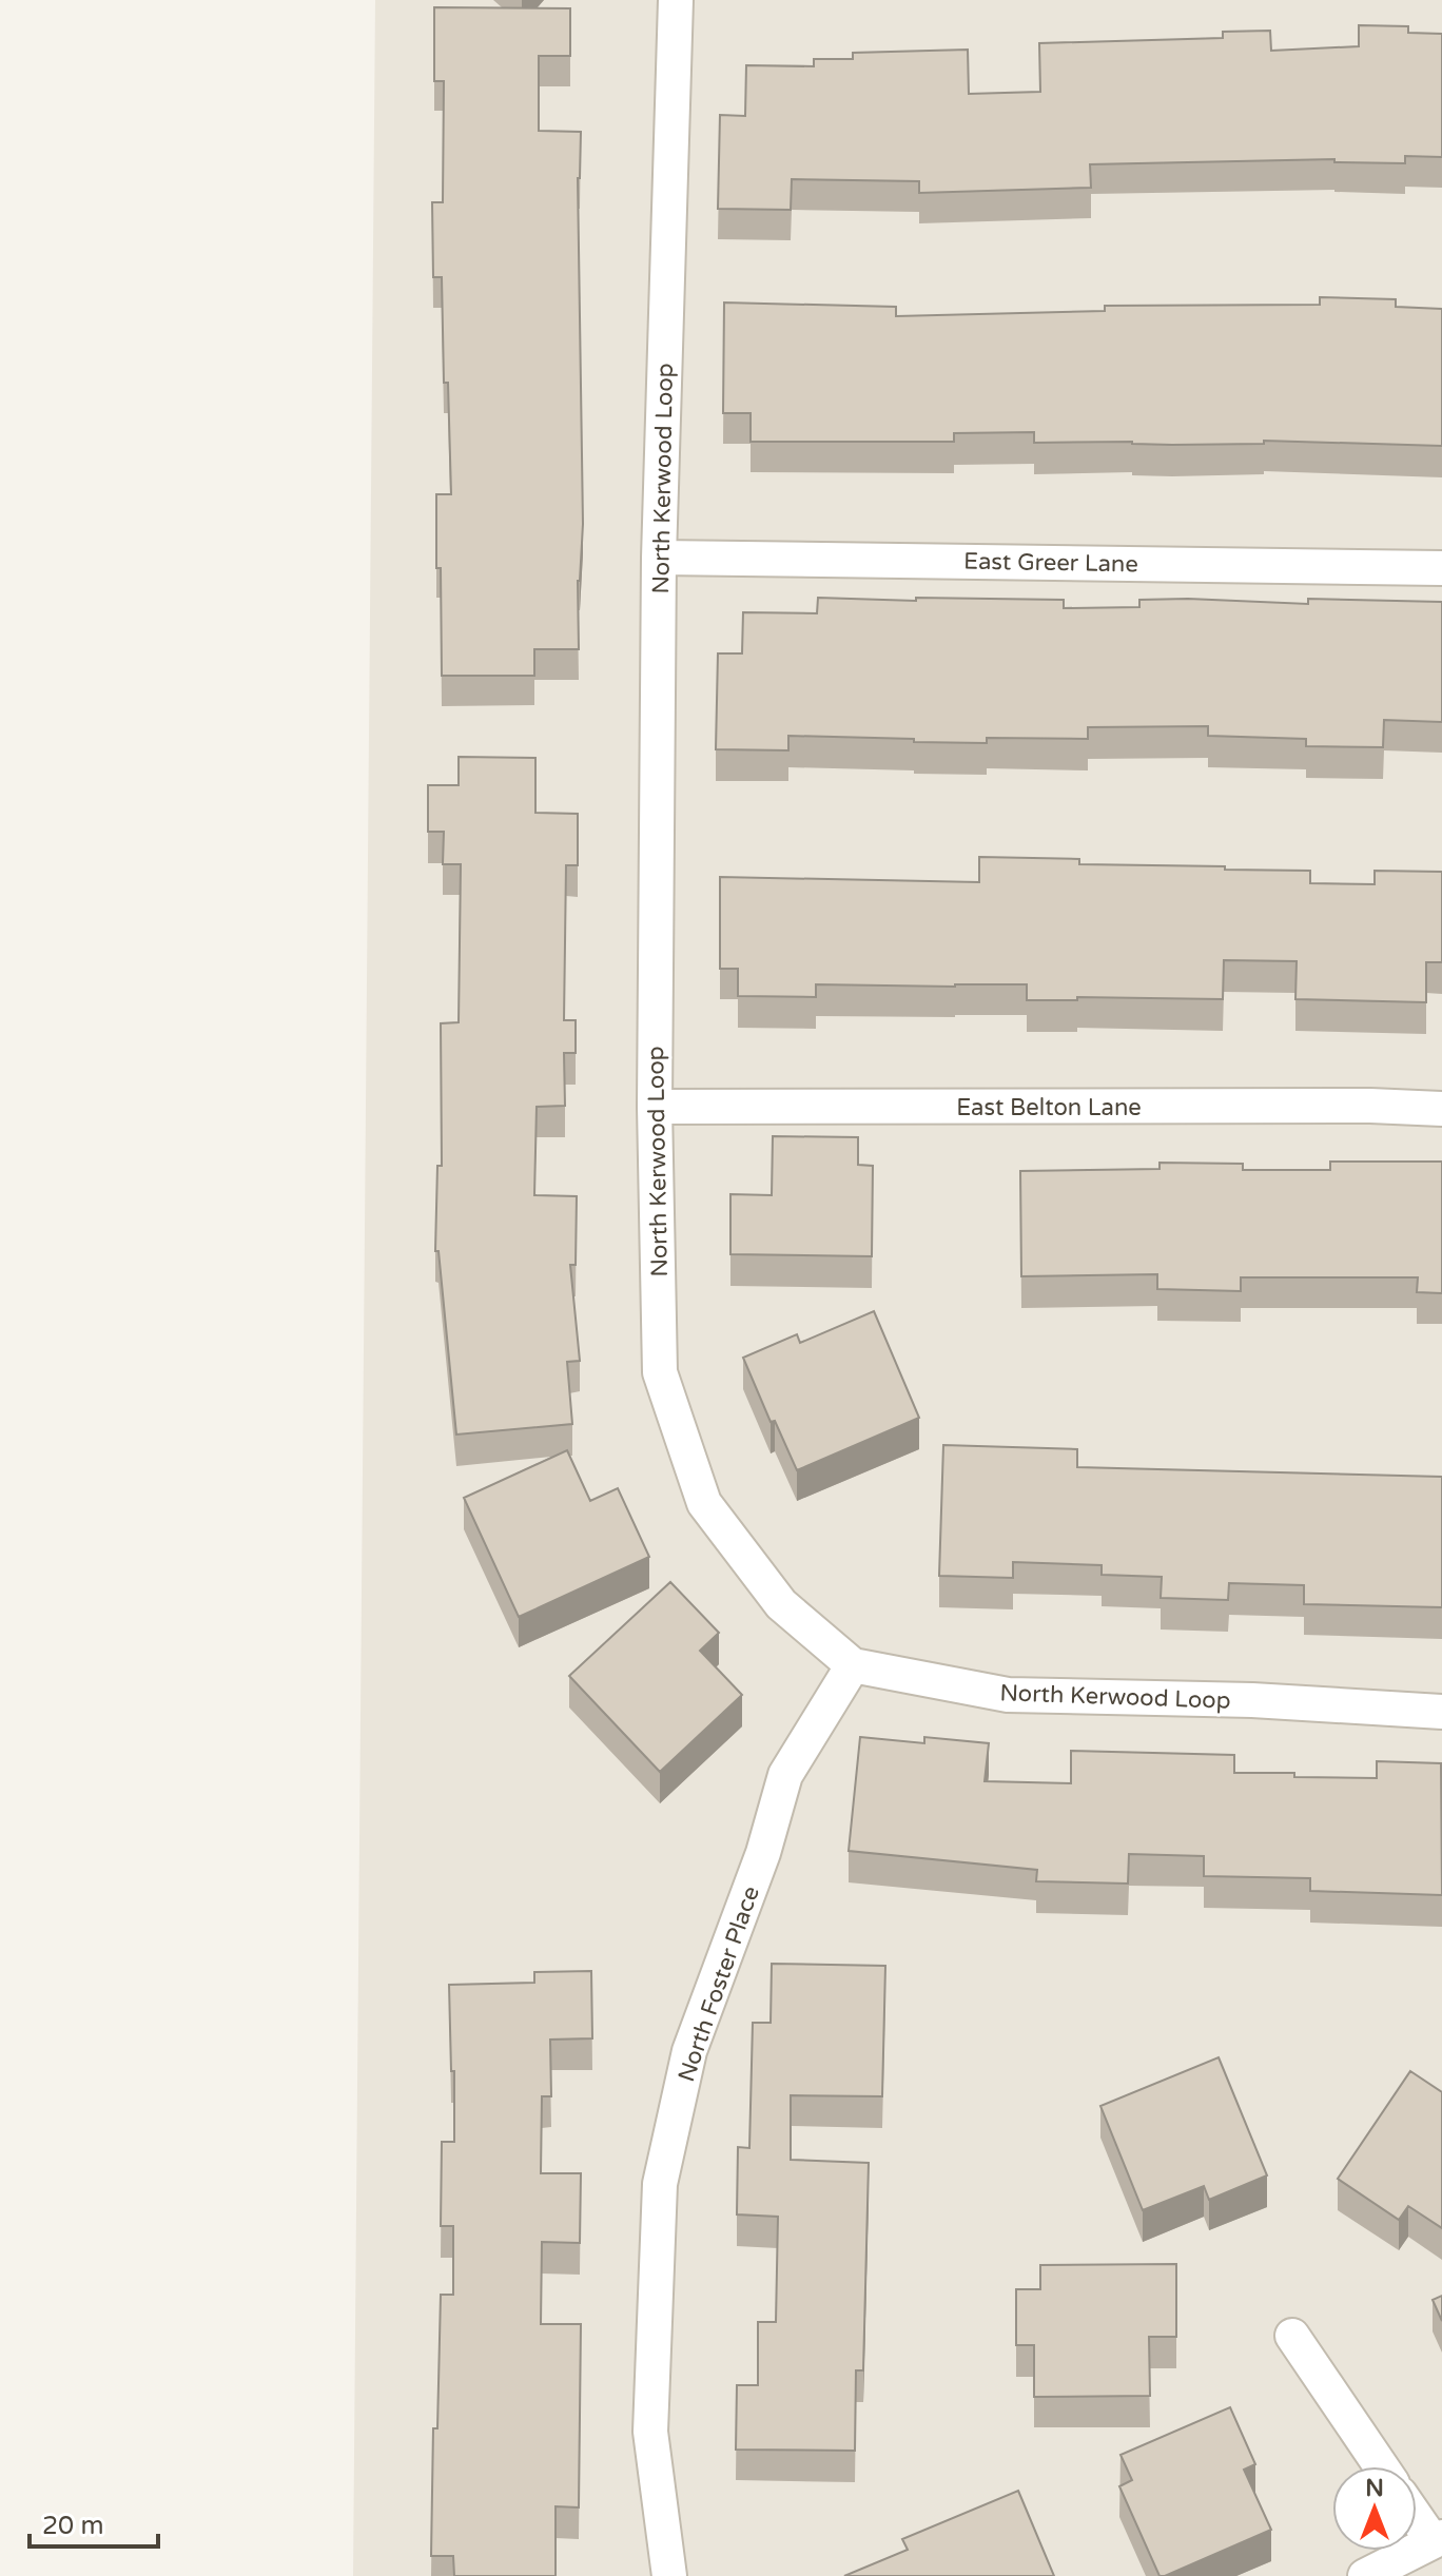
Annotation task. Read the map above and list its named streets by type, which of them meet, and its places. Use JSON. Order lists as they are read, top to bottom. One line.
{"streets":{"street":["North Kerwood Loop","East Greer Lane","East Belton Lane","North Foster Place"]},"crossings":[["North Kerwood Loop","East Greer Lane"],["North Kerwood Loop","East Belton Lane"],["North Kerwood Loop","North Foster Place"]],"scale_bar":"20 m","north":"top"}
